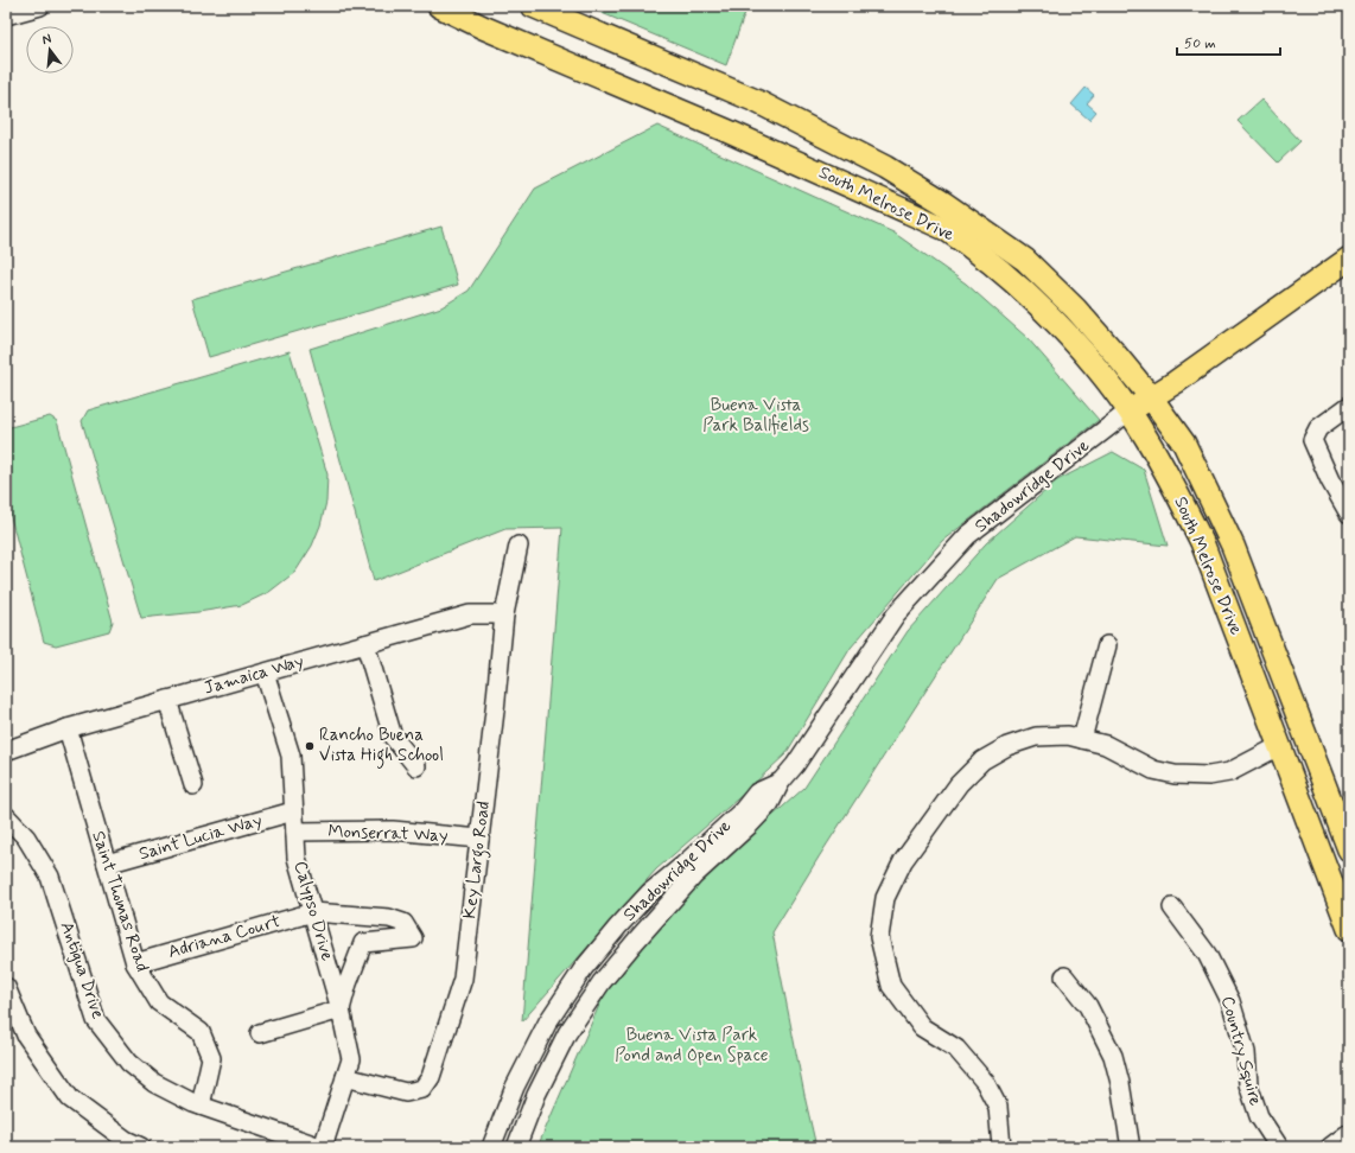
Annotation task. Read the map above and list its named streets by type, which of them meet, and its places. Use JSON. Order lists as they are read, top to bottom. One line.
{"streets":{"main road":["South Melrose Drive","Shadowridge Drive"],"street":["Jamaica Way","Monserrat Way","Saint Lucia Way","Key Largo Road","Saint Thomas Road","Calypso Drive","Adriana Court","Antigua Drive","Country Squire"]},"crossings":[["South Melrose Drive","Shadowridge Drive"],["Jamaica Way","Key Largo Road"],["Jamaica Way","Saint Thomas Road"],["Jamaica Way","Calypso Drive"],["Monserrat Way","Key Largo Road"],["Monserrat Way","Calypso Drive"],["Saint Lucia Way","Saint Thomas Road"],["Saint Lucia Way","Calypso Drive"],["Key Largo Road","Calypso Drive"],["Saint Thomas Road","Adriana Court"],["Saint Thomas Road","Antigua Drive"],["Calypso Drive","Adriana Court"],["Calypso Drive","Antigua Drive"]],"parks":["Buena Vista Park Ballfields","Buena Vista Park Pond and Open Space"],"places":["Rancho Buena Vista High School"],"scale_bar":"50 m","north":"top"}
